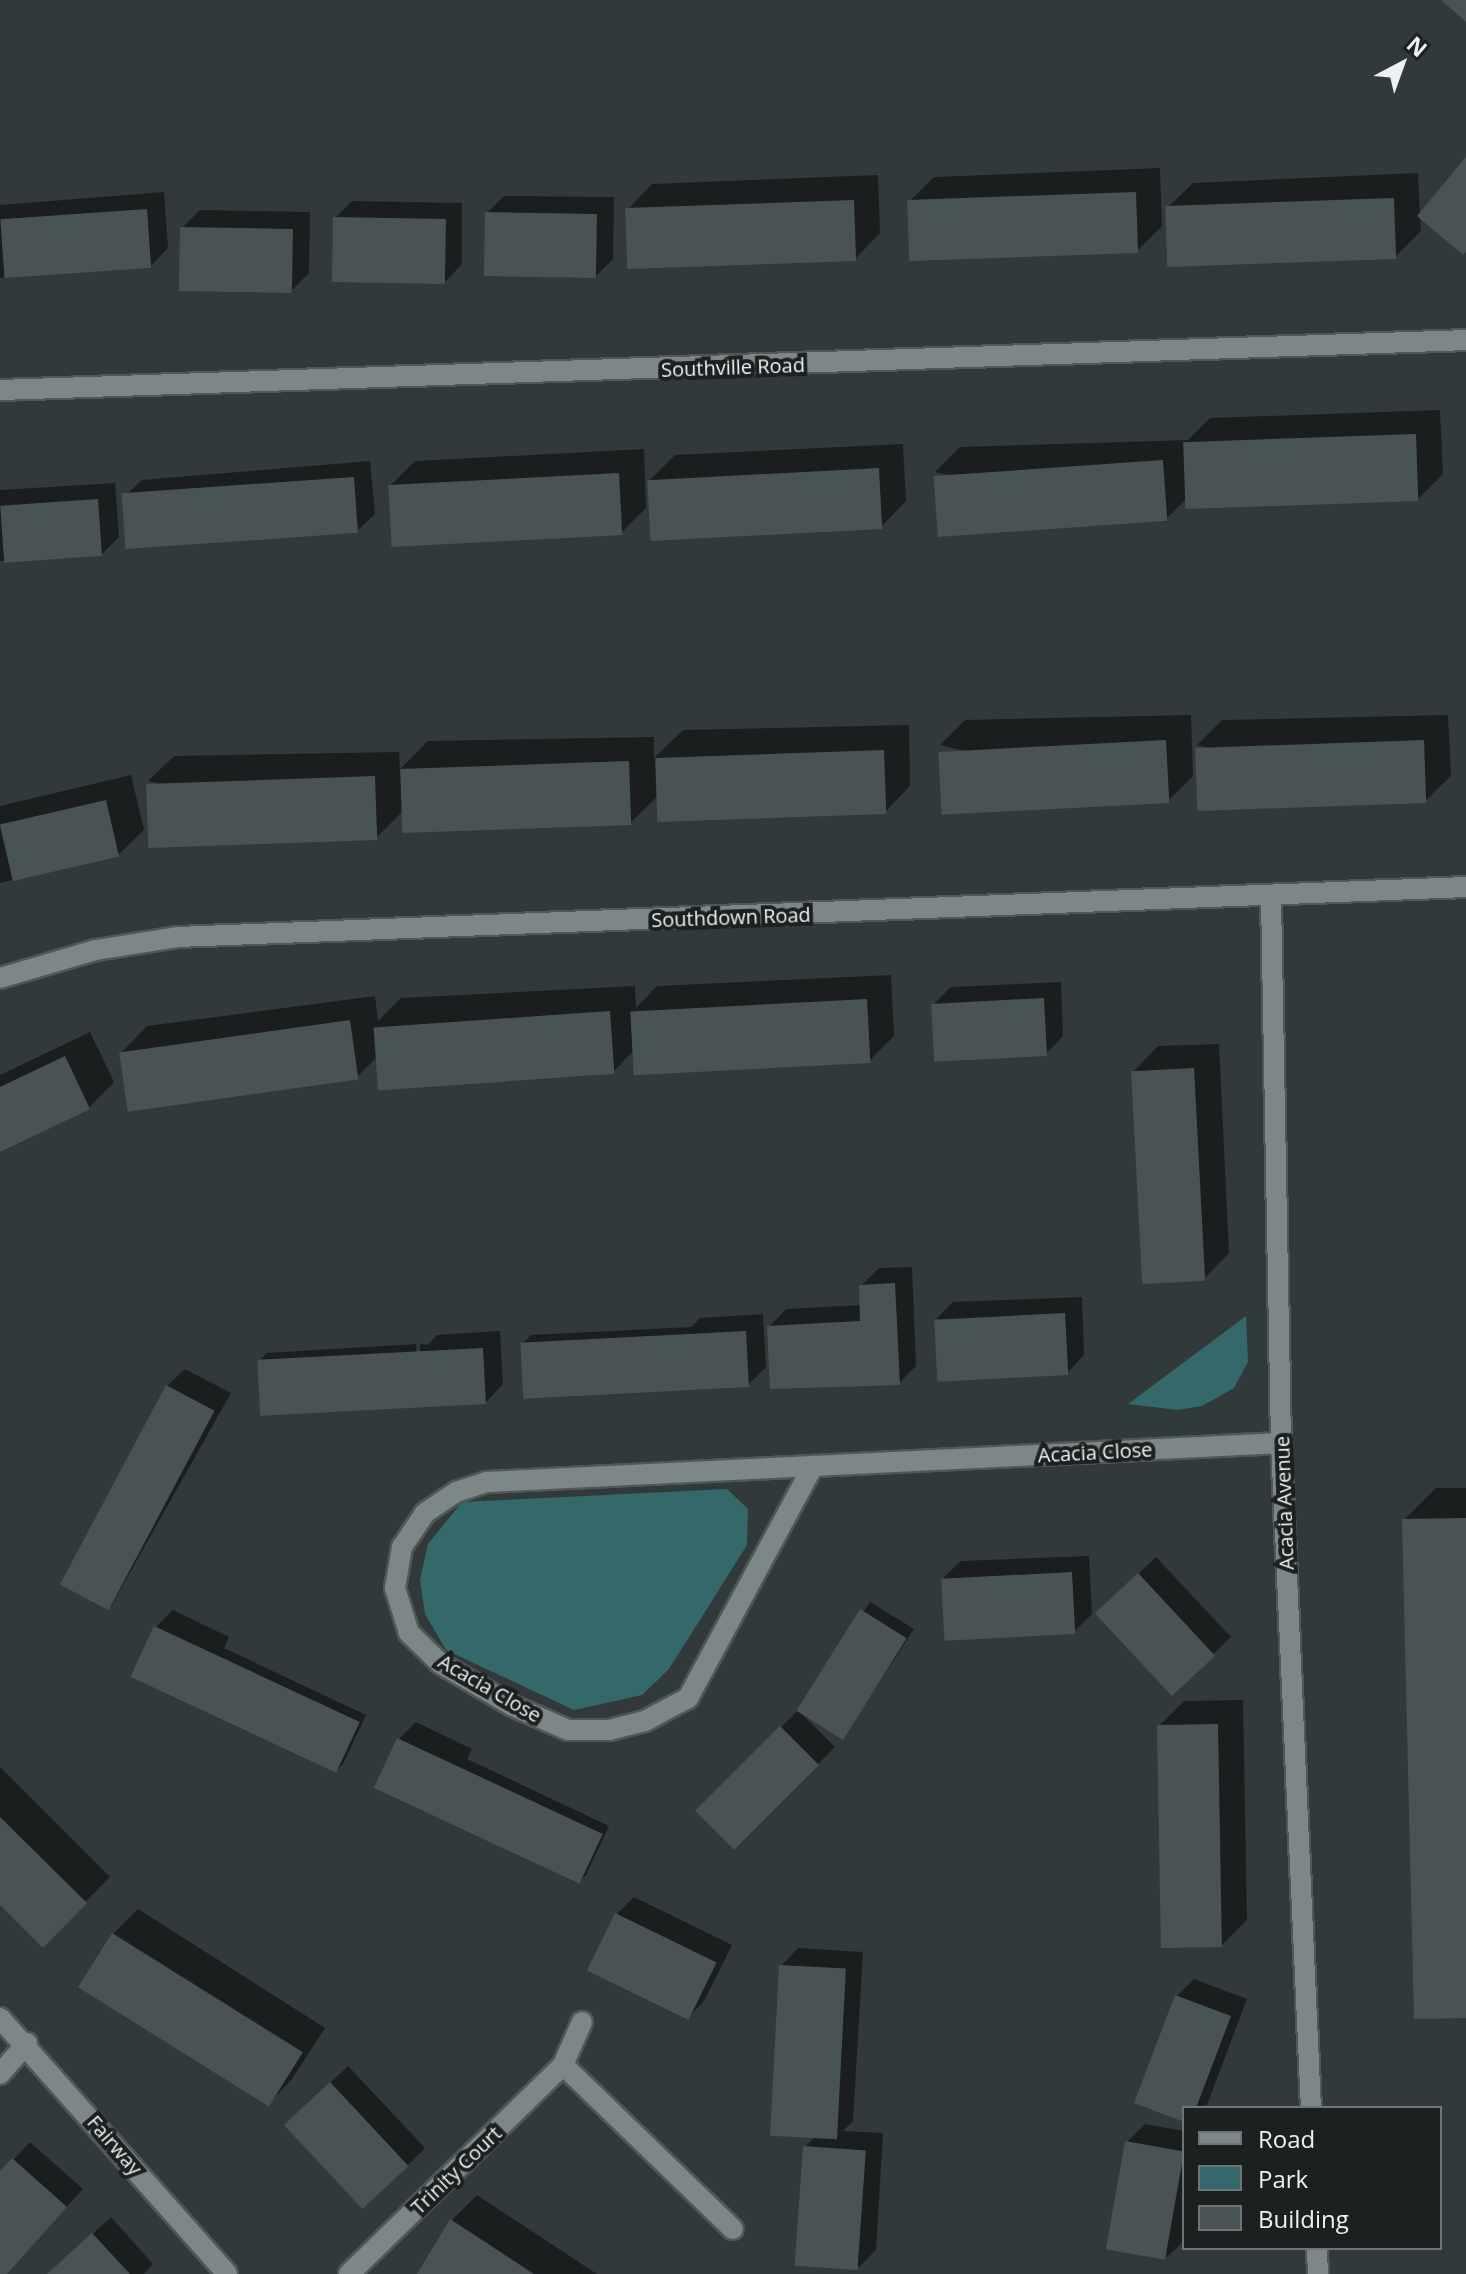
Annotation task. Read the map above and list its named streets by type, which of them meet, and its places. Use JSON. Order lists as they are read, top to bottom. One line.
{"streets":{"street":["Southville Road","Southdown Road","Acacia Close","Acacia Avenue","Fairway","Trinity Court"]},"crossings":[["Southdown Road","Acacia Avenue"],["Acacia Close","Acacia Avenue"]],"legend":["Road","Park","Building"],"north":"top right"}
